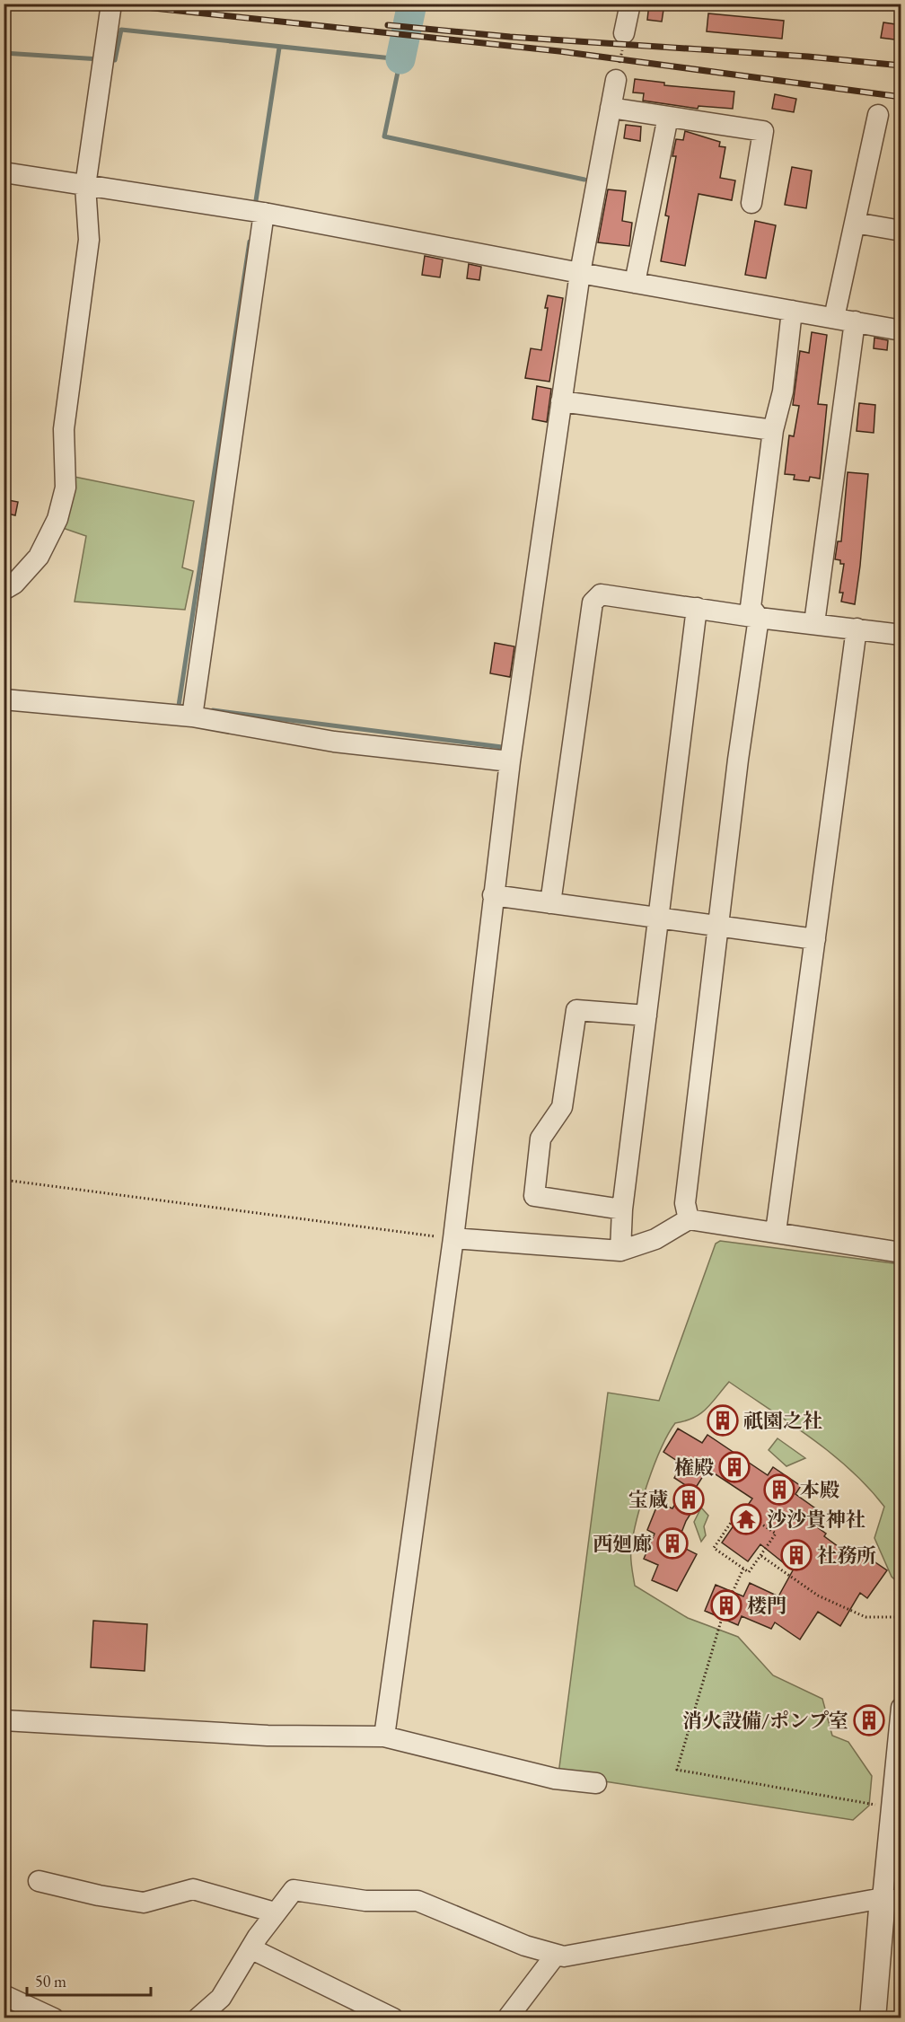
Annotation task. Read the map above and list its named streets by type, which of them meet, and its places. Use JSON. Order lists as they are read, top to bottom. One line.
{"places":{"building":["祇園之社","権殿","本殿","宝蔵","西廻廊","社務所","楼門","消火設備/ポンプ室"],"temple":["沙沙貴神社"]},"scale_bar":"50 m"}
